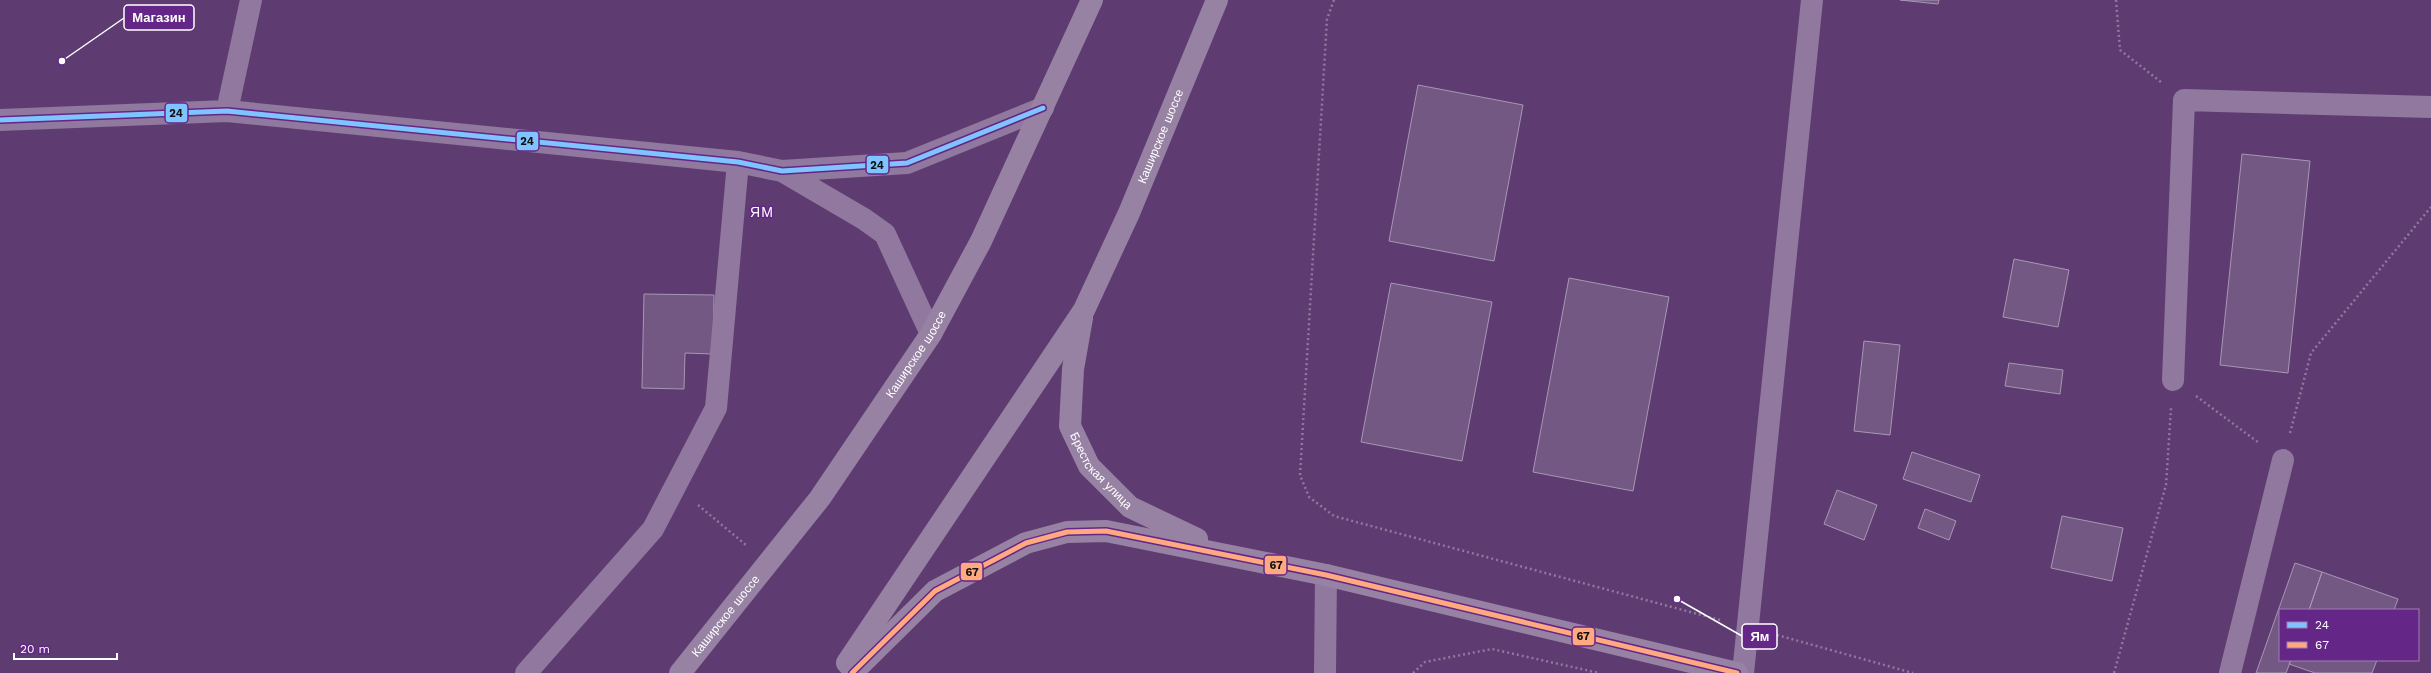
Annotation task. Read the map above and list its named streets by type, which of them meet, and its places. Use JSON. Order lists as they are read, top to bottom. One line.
{"streets":{"main road":["Каширское шоссе","Брестская улица"]},"crossings":[["Каширское шоссе","Брестская улица"]],"districts":["ЯМ"],"places":["Магазин","Ям"],"lines":["transit line 24","transit line 67"],"legend":["24","67"],"scale_bar":"20 m"}
